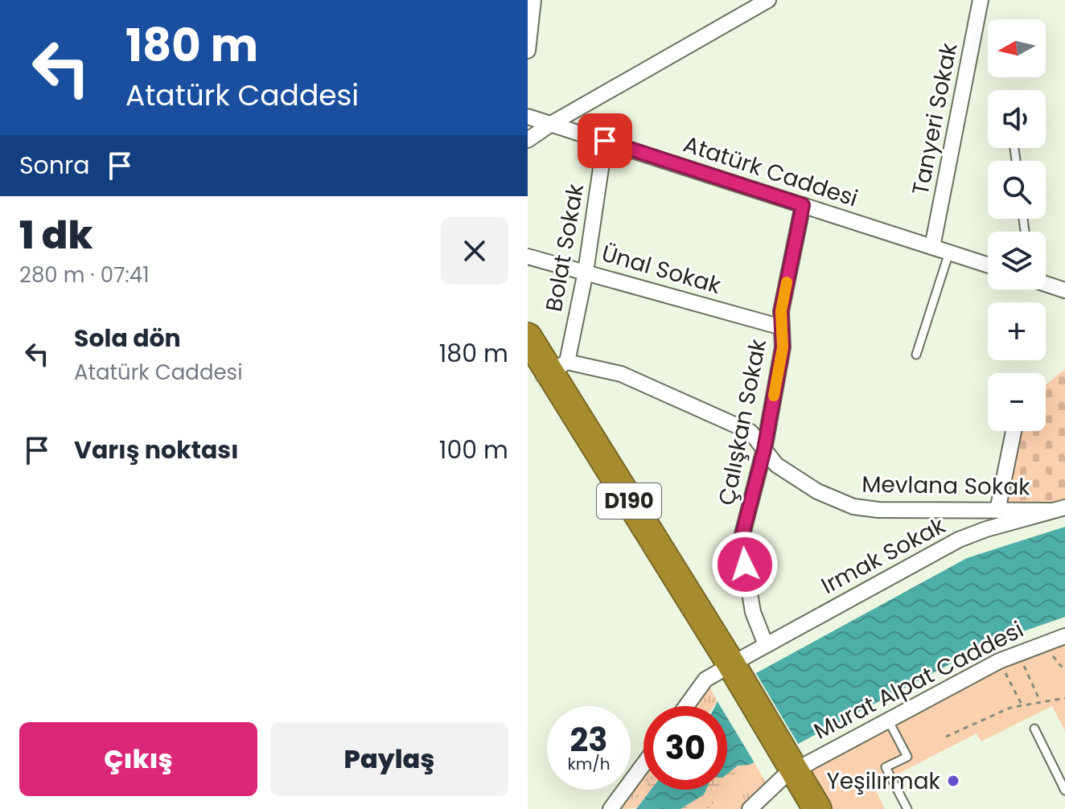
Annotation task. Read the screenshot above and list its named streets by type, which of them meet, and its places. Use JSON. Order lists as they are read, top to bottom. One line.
{"streets":{"highway":["D190"],"street":["Tanyeri Sokak","Atatürk Caddesi","Bolat Sokak","Ünal Sokak","Çalışkan Sokak","Mevlana Sokak","Irmak Sokak","Murat Alpat Caddesi"]},"crossings":[["Tanyeri Sokak","Atatürk Caddesi"],["Atatürk Caddesi","Bolat Sokak"],["Atatürk Caddesi","Çalışkan Sokak"],["Bolat Sokak","Ünal Sokak"],["Bolat Sokak","Mevlana Sokak"],["Bolat Sokak","D190"],["Ünal Sokak","Çalışkan Sokak"],["Çalışkan Sokak","Mevlana Sokak"],["Çalışkan Sokak","Irmak Sokak"],["Mevlana Sokak","D190"],["Mevlana Sokak","Irmak Sokak"],["D190","Irmak Sokak"],["D190","Murat Alpat Caddesi"]],"places":["Yeşilırmak"],"north":"left","page":{"turn":["180 m","Atatürk Caddesi"],"map_buttons":["+","−"],"then":"Sonra","heading":["1 dk","280 m · 07:41"],"list":[{"name":"Sola dön","note":"Atatürk Caddesi","value":"180 m"},{"name":"Varış noktası","value":"100 m"}],"speed":"23 km/h","limit":"30","buttons":["Çıkış","Paylaş"]}}
